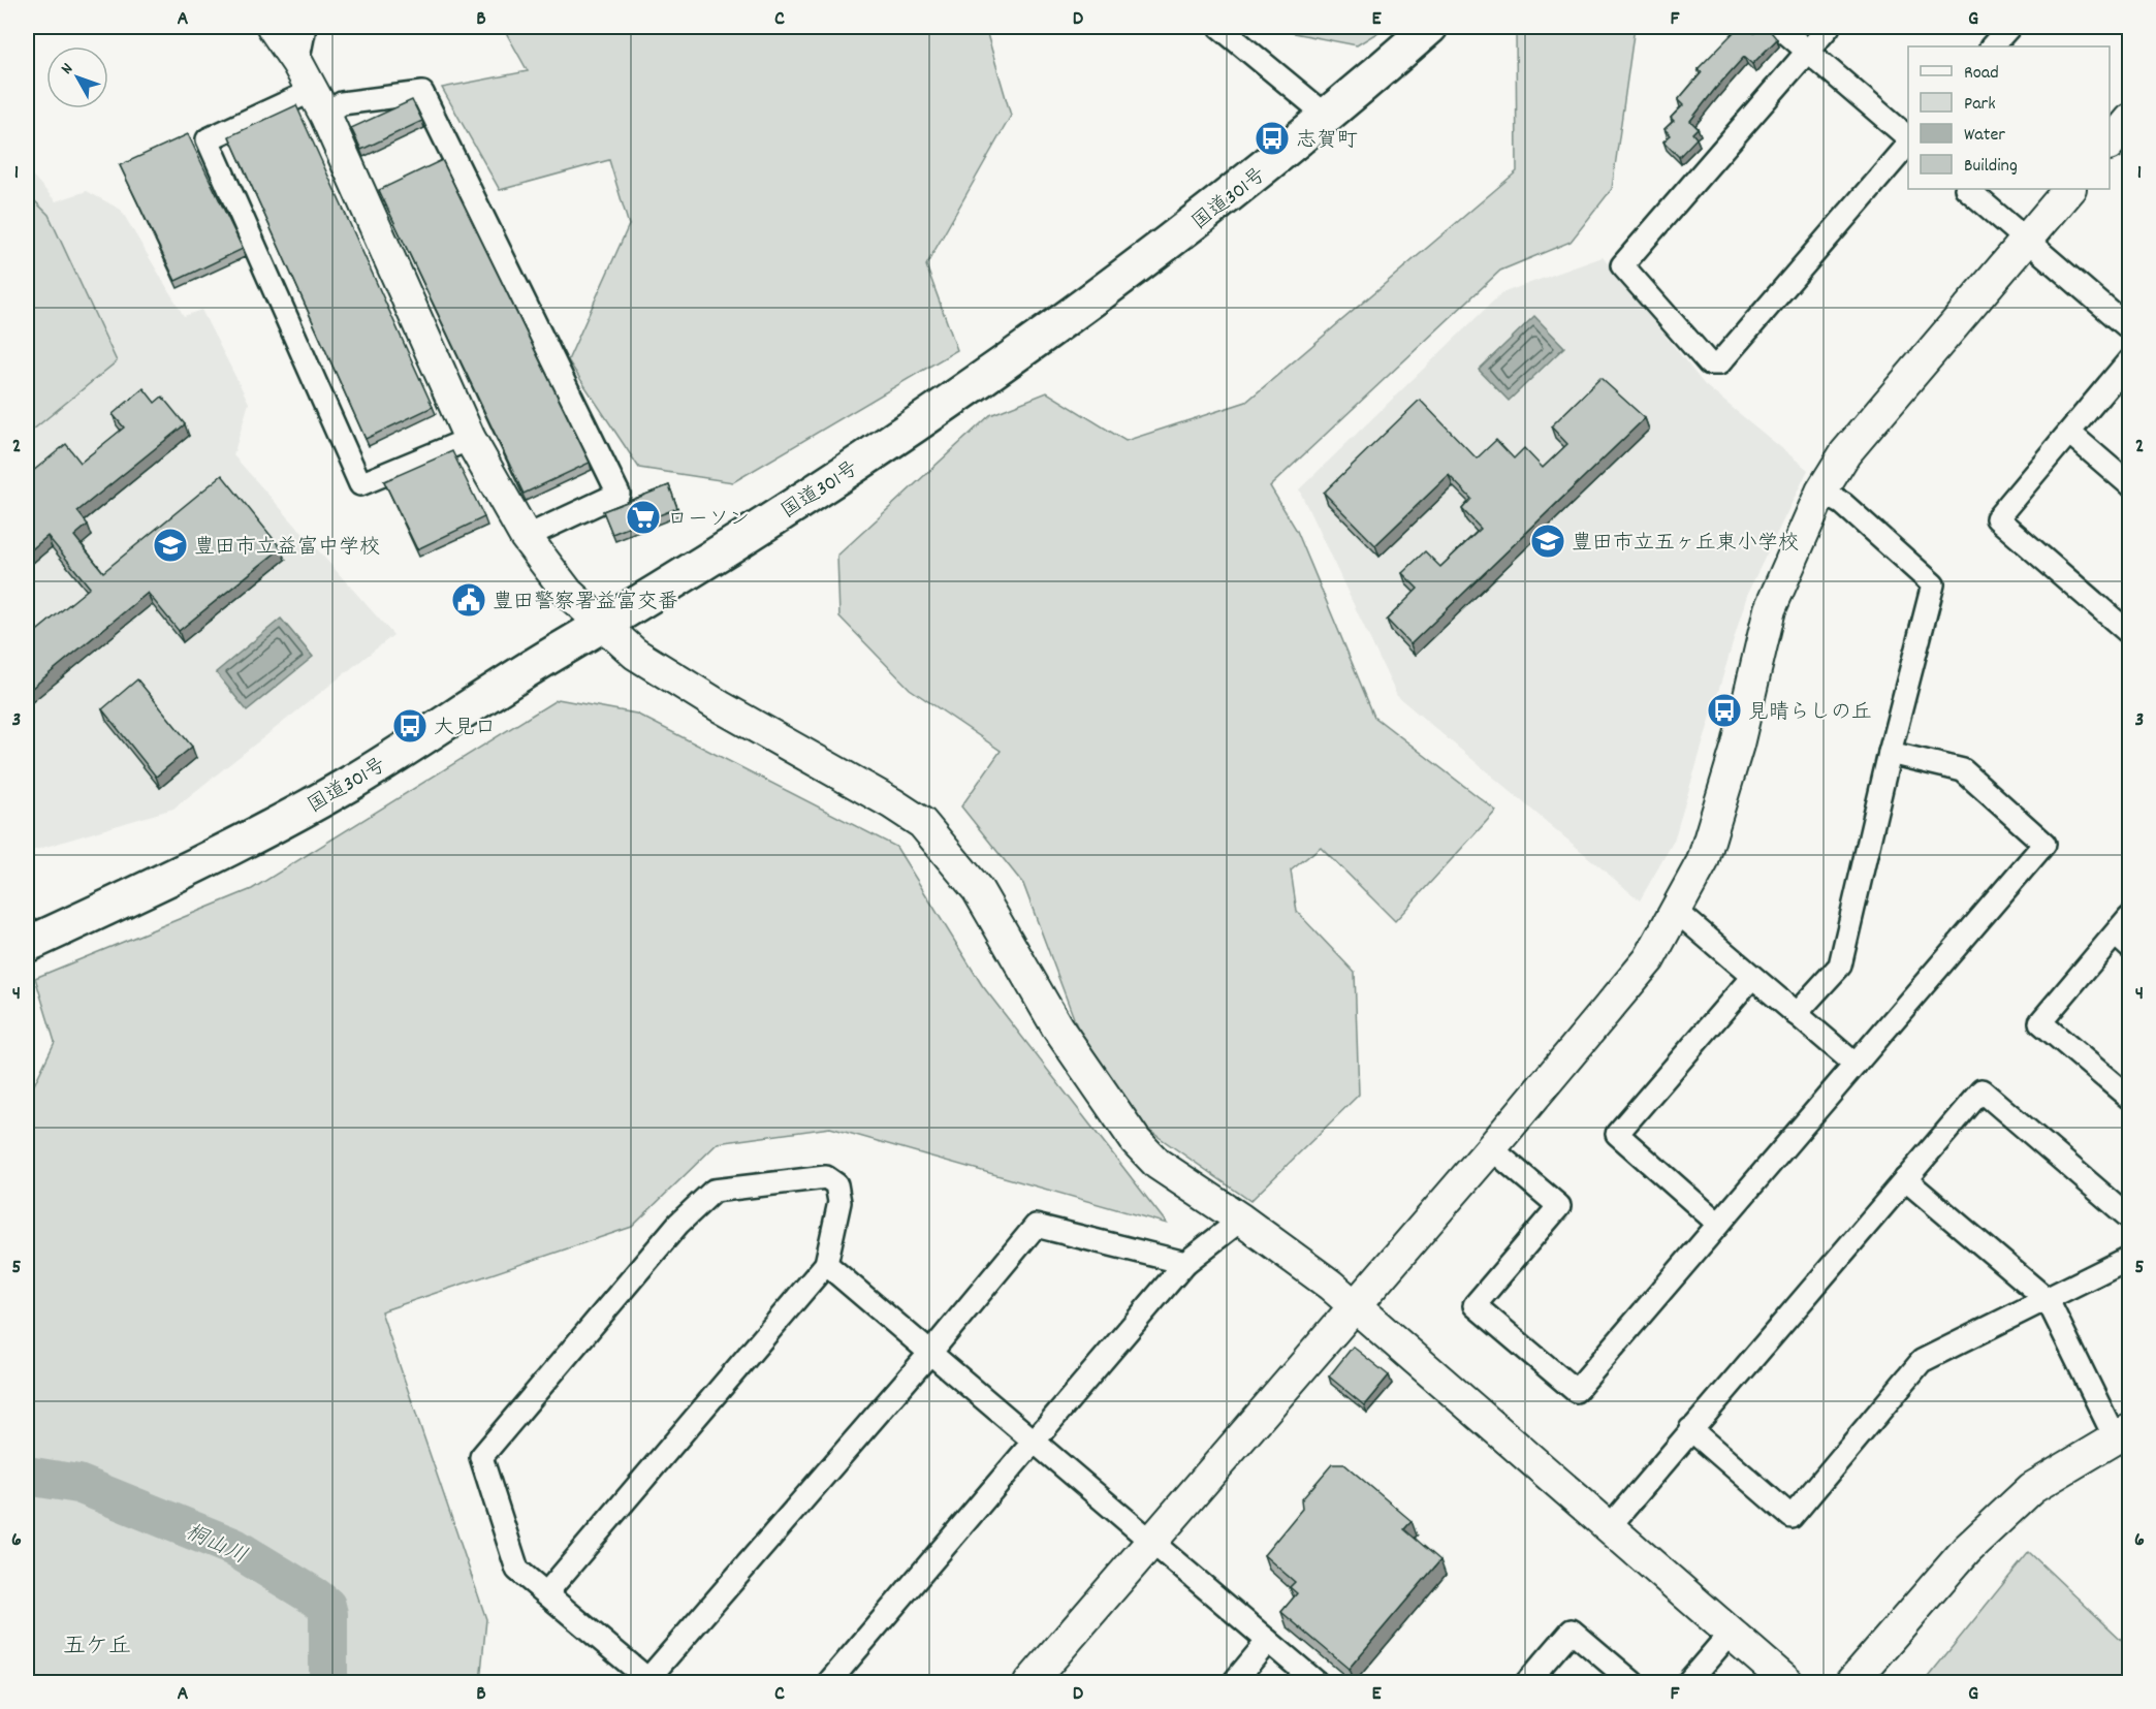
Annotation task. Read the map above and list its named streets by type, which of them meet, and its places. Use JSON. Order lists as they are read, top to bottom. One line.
{"streets":{"highway":["国道301号"]},"districts":["五ケ丘"],"water":["桐山川"],"places":{"bus stop":["志賀町","見晴らしの丘","大見口"],"supermarket":["ローソン"],"school or university":["豊田市立五ヶ丘東小学校","豊田市立益富中学校"],"public building":["豊田警察署益富交番"]},"legend":["Road","Park","Water","Building"],"north":"top left","grid":{"columns":["A","B","C","D","E","F","G"],"rows":["1","2","3","4","5","6"]}}
